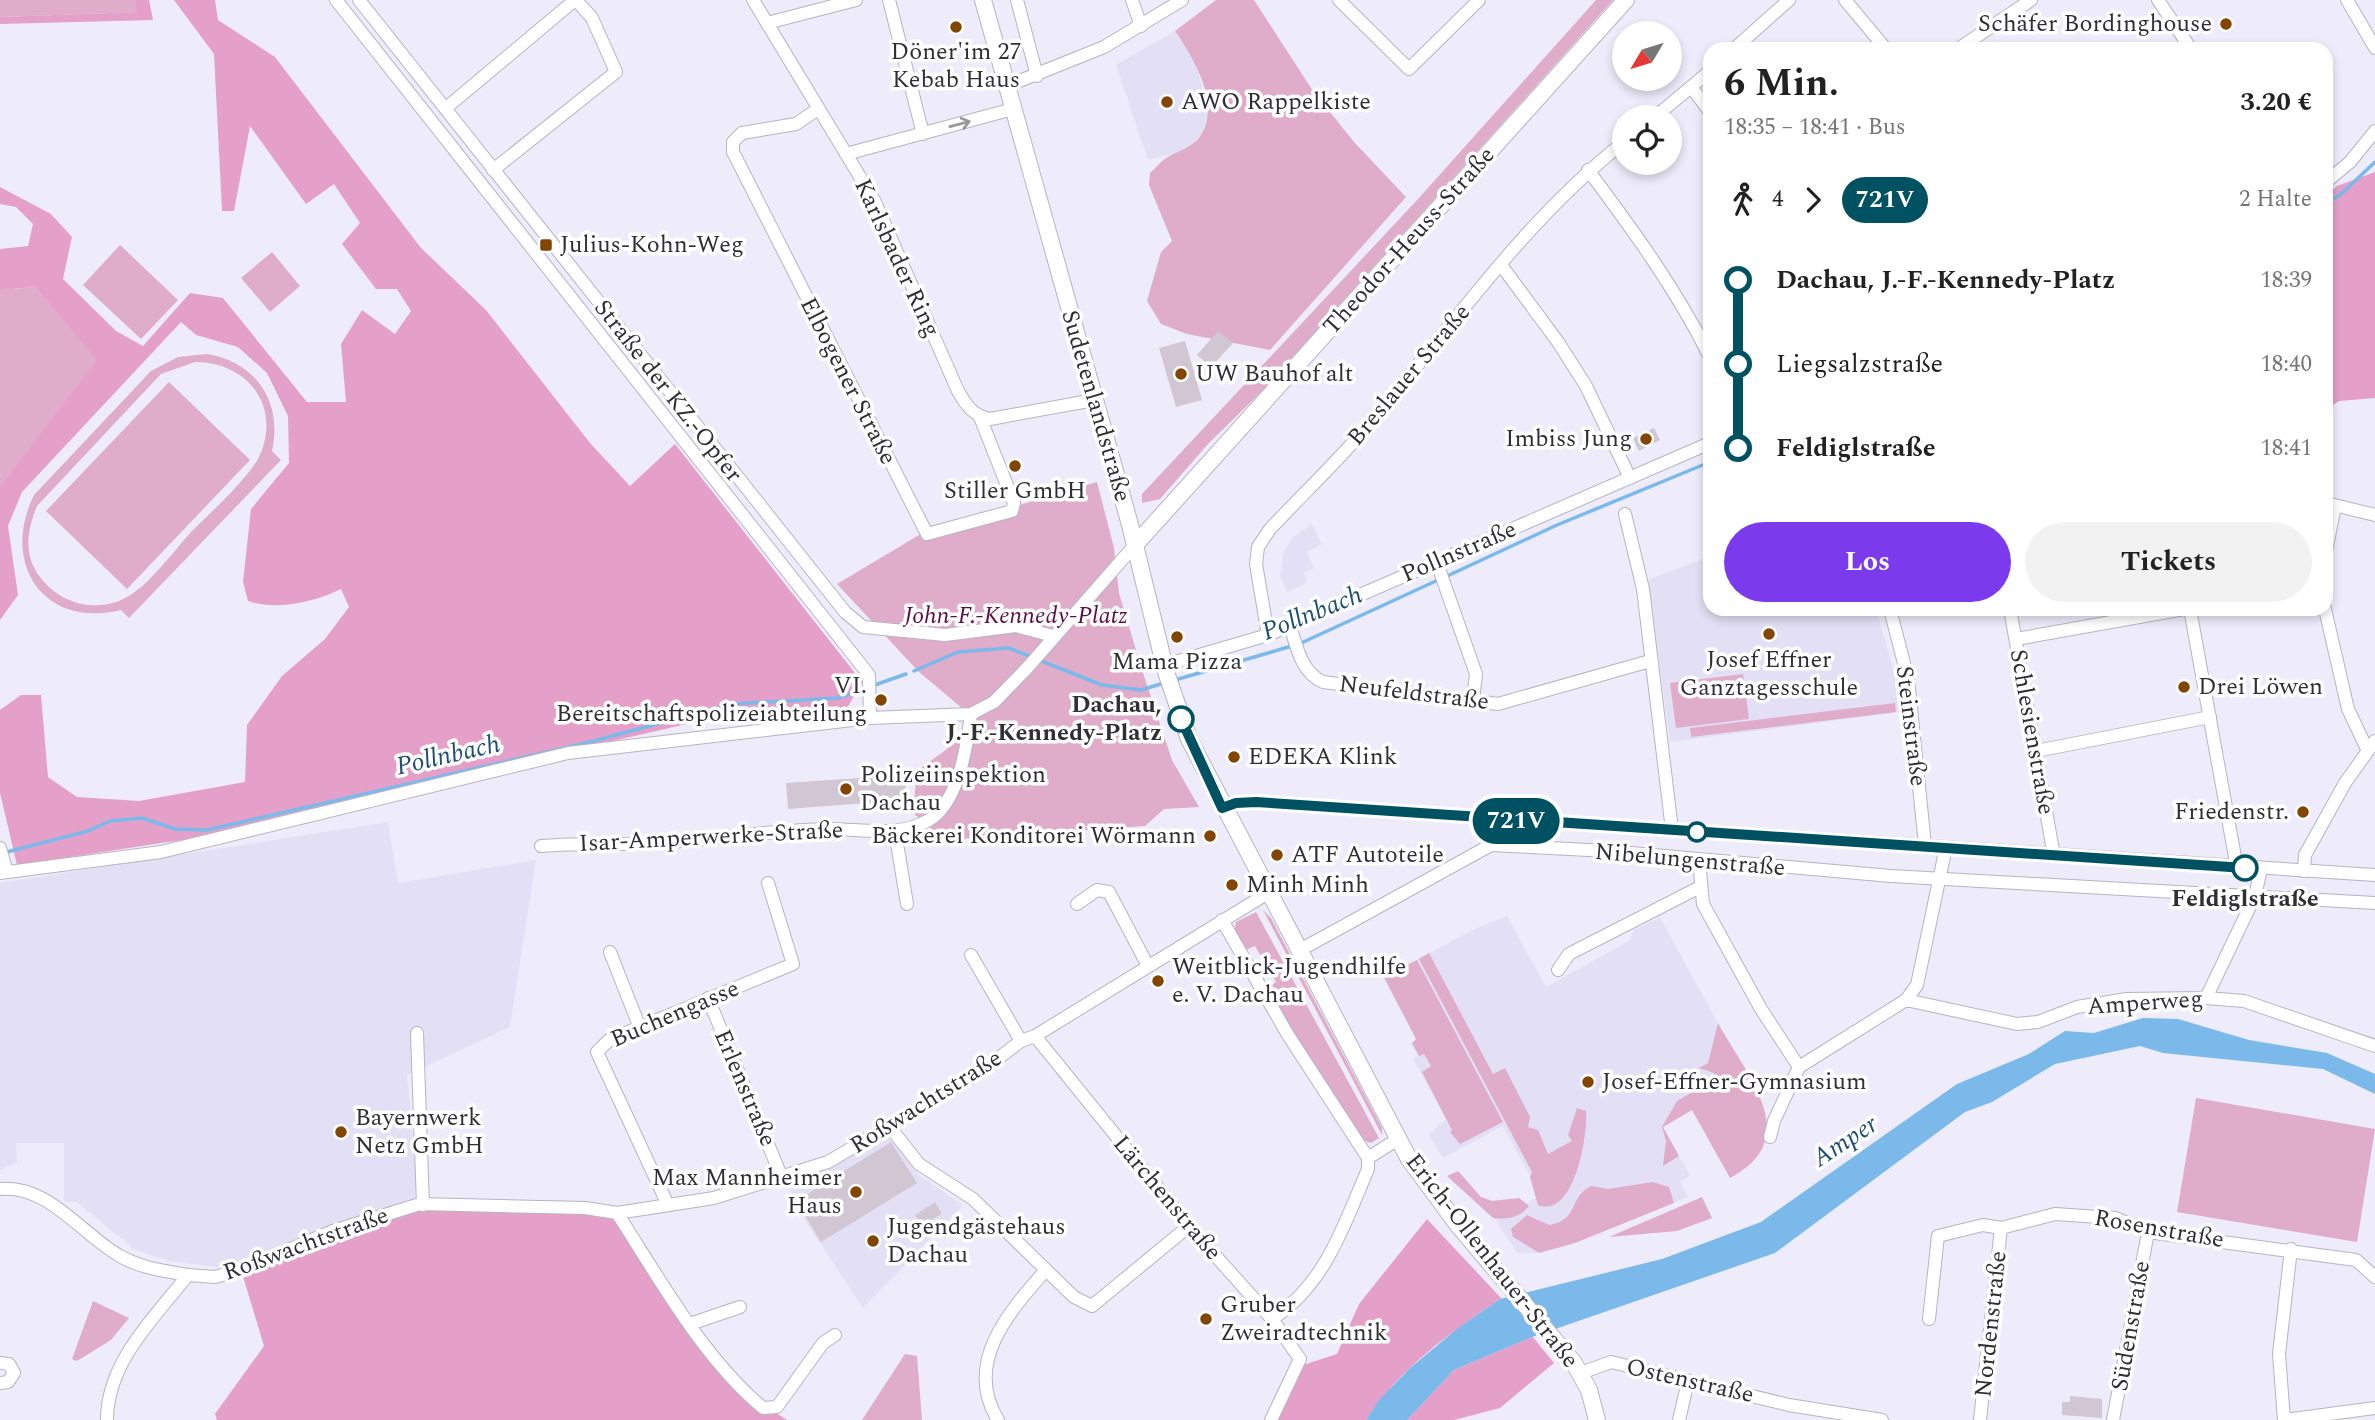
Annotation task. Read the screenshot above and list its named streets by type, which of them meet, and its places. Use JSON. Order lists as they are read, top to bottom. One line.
{"streets":{"street":["Theodor-Heuss-Straße","Karlsbader Ring","Breslauer Straße","Elbogener Straße","Straße der KZ.-Opfer","Sudetenlandstraße","Pollnstraße","Neufeldstraße","Steinstraße","Schlesienstraße","Isar-Amperwerke-Straße","Nibelungenstraße","Amperweg","Buchengasse","Erlenstraße","Roßwachtstraße","Lärchenstraße","Rosenstraße","Erich-Ollenhauer-Straße","Nordenstraße","Südenstraße","Ostenstraße"]},"crossings":[["Theodor-Heuss-Straße","Straße der KZ.-Opfer"],["Theodor-Heuss-Straße","Sudetenlandstraße"],["Theodor-Heuss-Straße","Isar-Amperwerke-Straße"],["Karlsbader Ring","Elbogener Straße"],["Breslauer Straße","Pollnstraße"],["Sudetenlandstraße","Pollnstraße"],["Sudetenlandstraße","Erich-Ollenhauer-Straße"],["Pollnstraße","Neufeldstraße"],["Nibelungenstraße","Erich-Ollenhauer-Straße"],["Buchengasse","Erlenstraße"],["Buchengasse","Roßwachtstraße"],["Erlenstraße","Roßwachtstraße"],["Roßwachtstraße","Lärchenstraße"],["Roßwachtstraße","Erich-Ollenhauer-Straße"],["Rosenstraße","Nordenstraße"],["Rosenstraße","Südenstraße"],["Erich-Ollenhauer-Straße","Ostenstraße"]],"water":["Pollnbach","Amper"],"parks":["John-F.-Kennedy-Platz"],"places":{"other":["Schäfer Bordinghouse","Döner'im 27 Kebab Haus","AWO Rappelkiste","UW Bauhof alt","Imbiss Jung","Stiller GmbH","Josef Effner Ganztagesschule","Mama Pizza","Drei Löwen","VI. Bereitschaftspolizeiabteilung","Dachau, J.-F.-Kennedy-Platz","EDEKA Klink","Polizeiinspektion Dachau","Friedenstr.","Bäckerei Konditorei Wörmann","ATF Autoteile","Feldiglstraße","Minh Minh","Weitblick-Jugendhilfe e. V. Dachau","Josef-Effner-Gymnasium","Bayernwerk Netz GmbH","Max Mannheimer Haus","Jugendgästehaus Dachau","Gruber Zweiradtechnik"],"transit":["Julius-Kohn-Weg"]},"lines":["bus line 721V"],"north":"bottom left","page":{"on_map":"721V","heading":["6 Min.","18:35 – 18:41 · Bus","3.20 €"],"legs":["4","721V","2 Halte"],"list":[{"name":"Dachau, J.-F.-Kennedy-Platz","value":"18:39"},{"name":"Liegsalzstraße","value":"18:40"},{"name":"Feldiglstraße","value":"18:41"}],"buttons":["Los","Tickets"]}}
